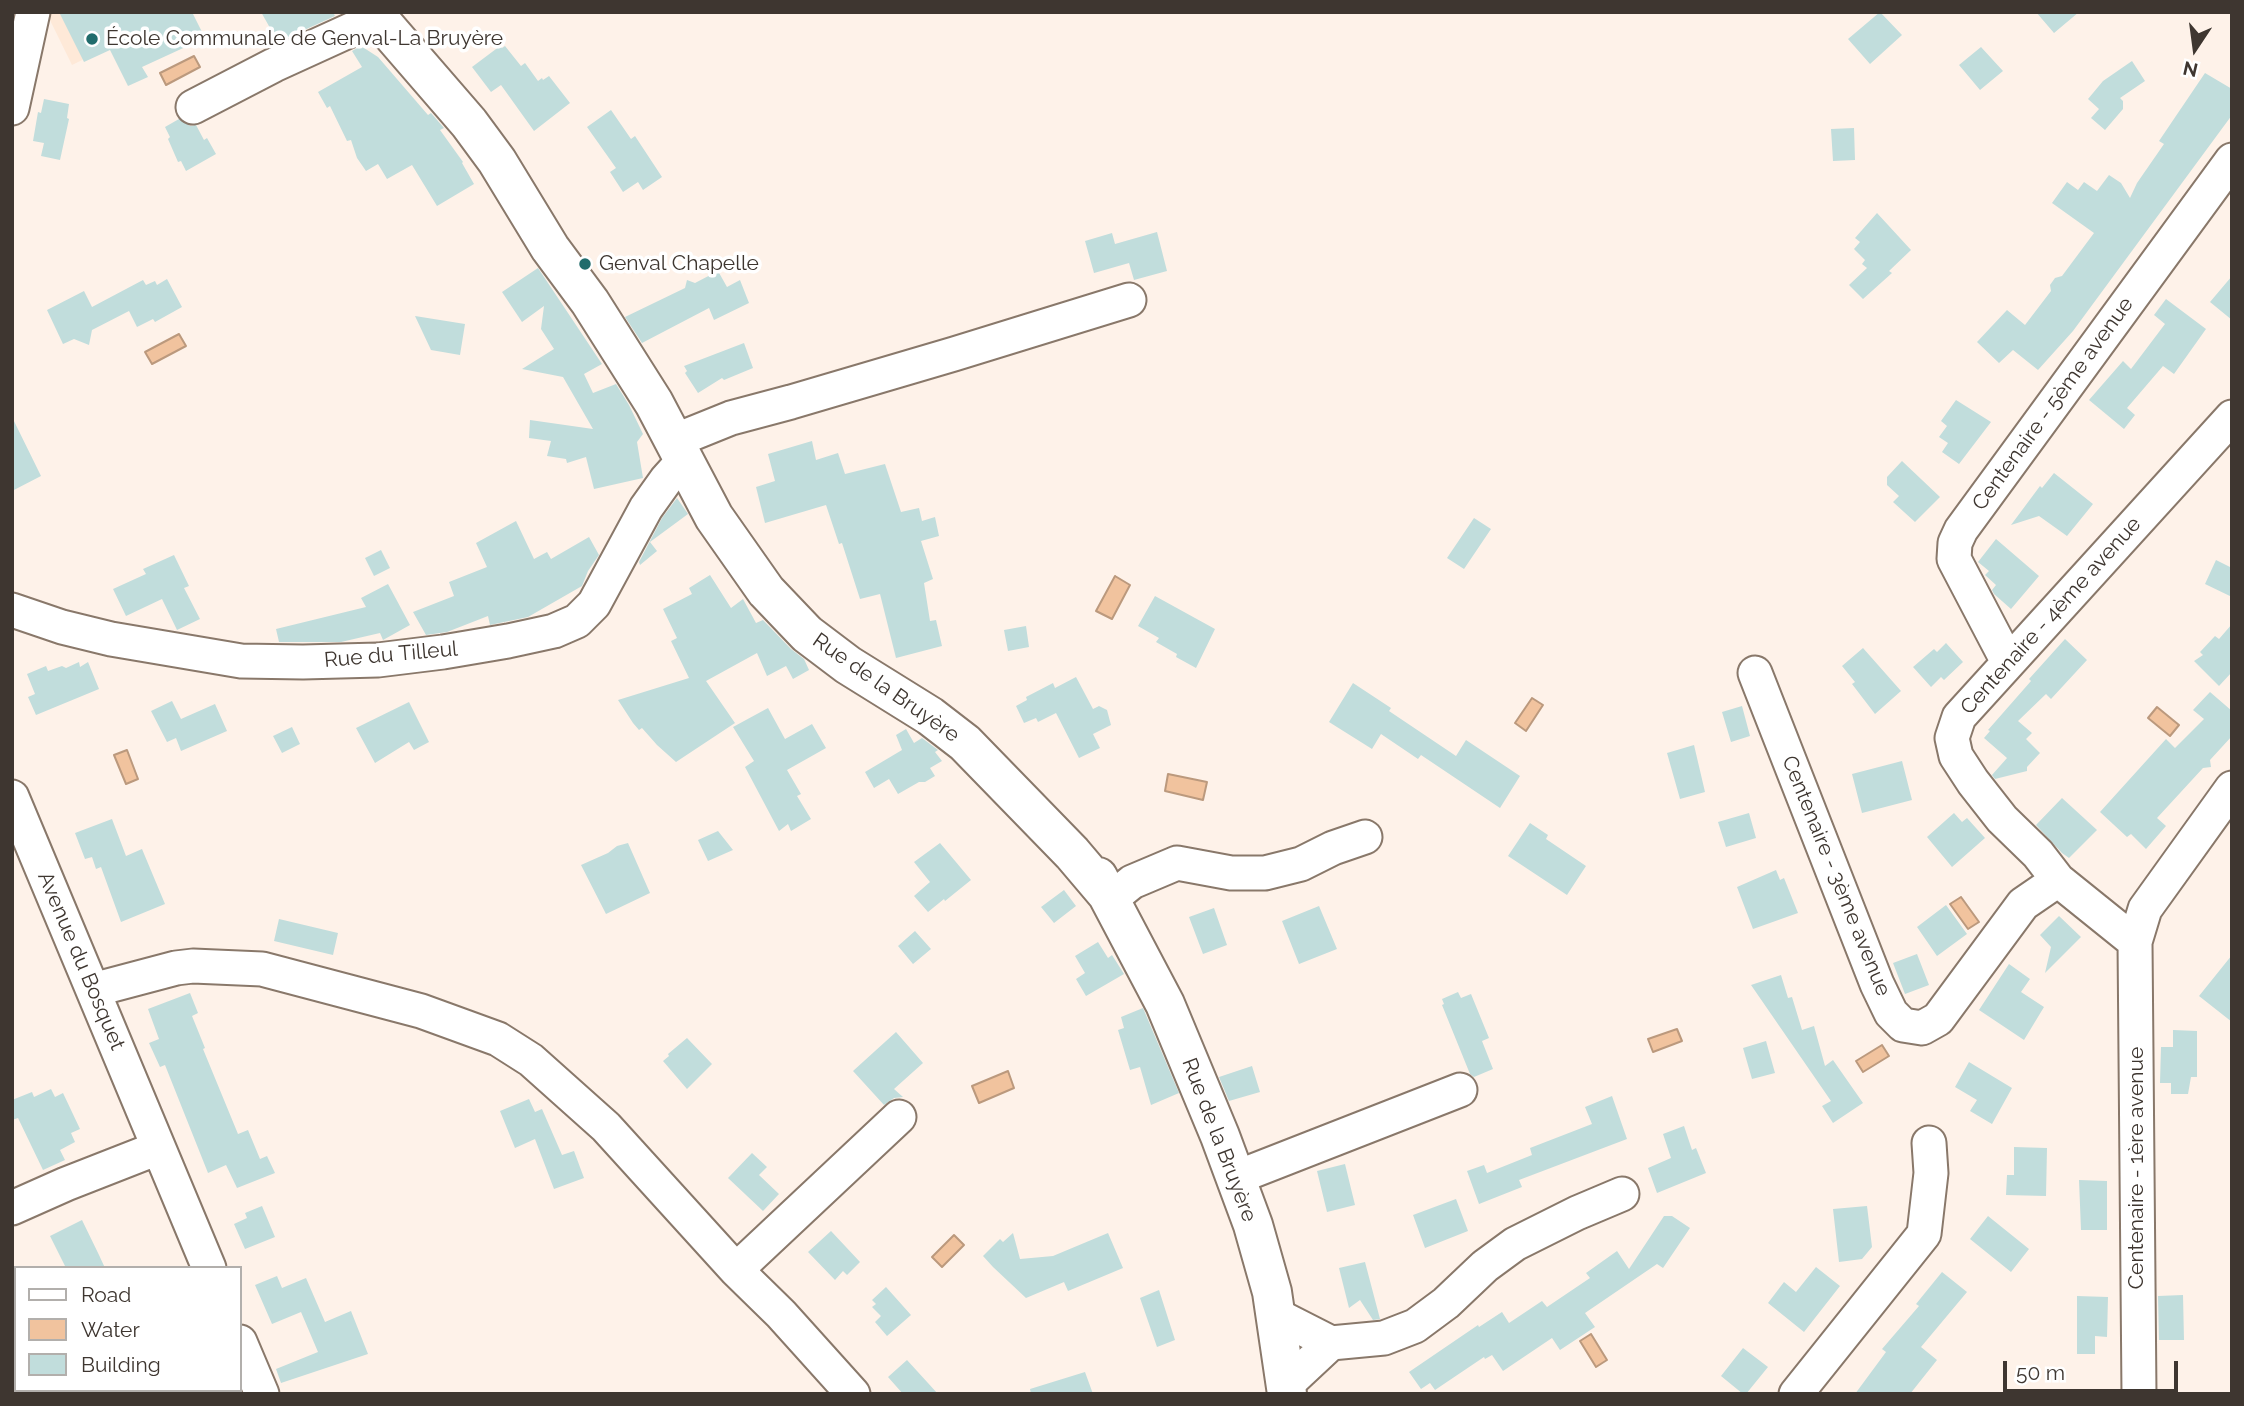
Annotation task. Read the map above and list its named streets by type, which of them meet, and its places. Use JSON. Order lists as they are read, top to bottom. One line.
{"streets":{"main road":["Rue de la Bruyère"],"street":["Centenaire - 5ème avenue","Centenaire - 4ème avenue","Rue du Tilleul","Centenaire - 3ème avenue","Avenue du Bosquet","Centenaire - 1ère avenue"]},"crossings":[["Centenaire - 5ème avenue","Centenaire - 4ème avenue"],["Centenaire - 4ème avenue","Centenaire - 3ème avenue"],["Centenaire - 4ème avenue","Centenaire - 1ère avenue"],["Rue du Tilleul","Rue de la Bruyère"]],"places":["École Communale de Genval-La Bruyère","Genval Chapelle"],"legend":["Road","Water","Building"],"scale_bar":"50 m","north":"bottom"}
